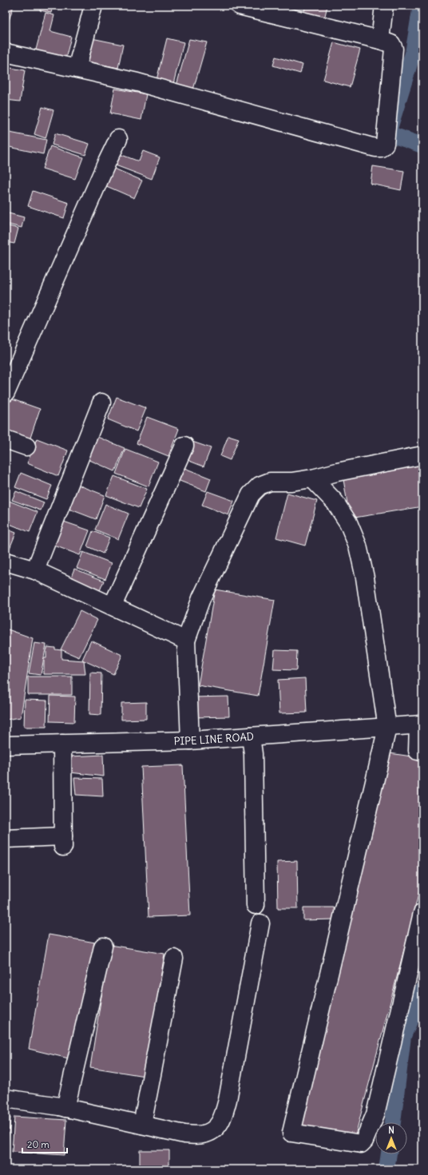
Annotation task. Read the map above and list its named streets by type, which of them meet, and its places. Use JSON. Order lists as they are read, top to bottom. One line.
{"streets":{"street":["PIPE LINE ROAD"]},"scale_bar":"20 m","north":"top"}
